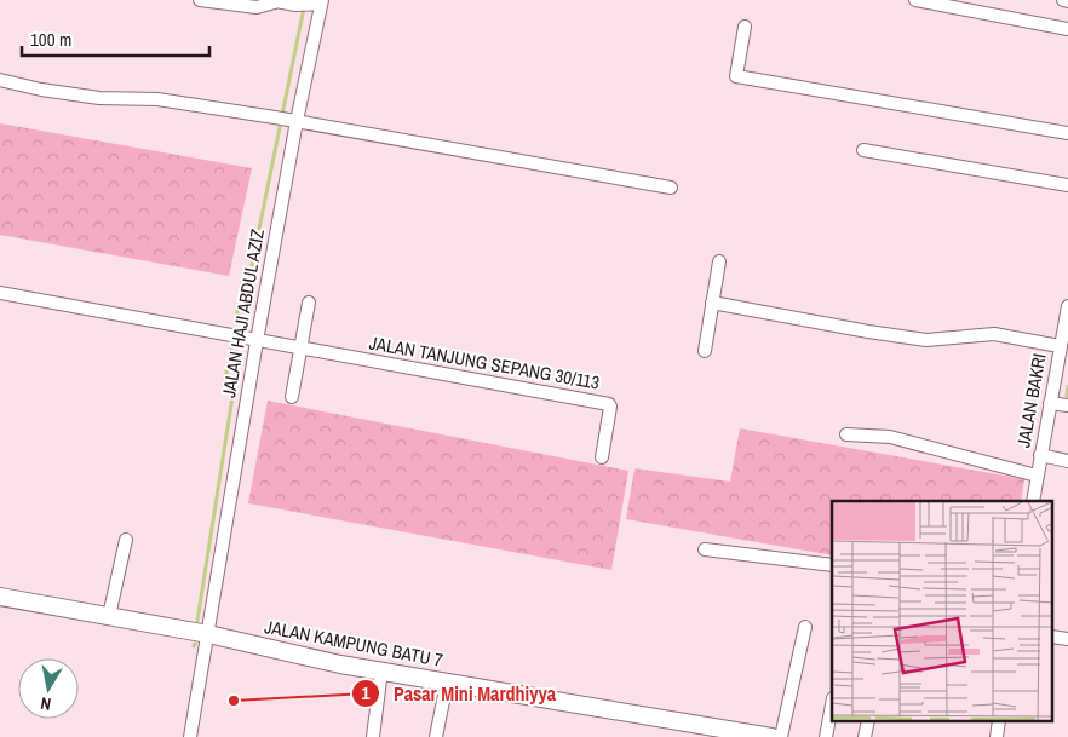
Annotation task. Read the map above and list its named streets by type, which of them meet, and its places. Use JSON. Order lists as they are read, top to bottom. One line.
{"streets":{"street":["JALAN HAJI ABDUL AZIZ","JALAN TANJUNG SEPANG 30/113","JALAN BAKRI","JALAN KAMPUNG BATU 7"]},"crossings":[["JALAN HAJI ABDUL AZIZ","JALAN TANJUNG SEPANG 30/113"],["JALAN HAJI ABDUL AZIZ","JALAN KAMPUNG BATU 7"]],"places":["Pasar Mini Mardhiyya"],"scale_bar":"100 m","north":"bottom"}
